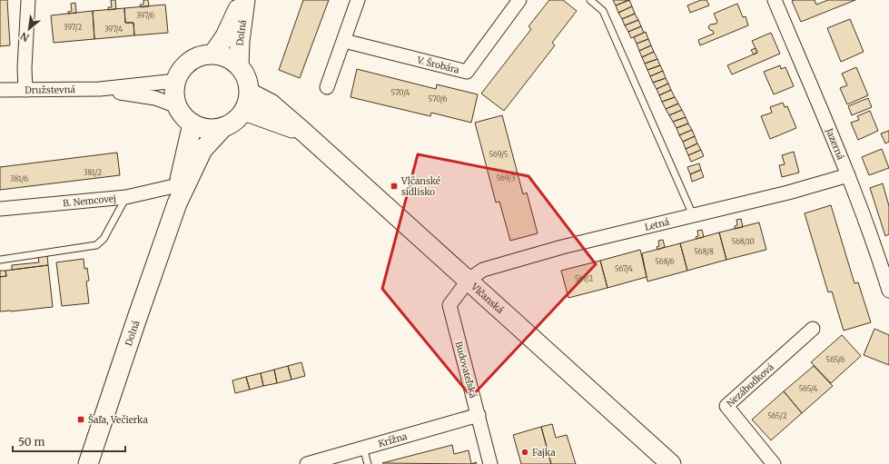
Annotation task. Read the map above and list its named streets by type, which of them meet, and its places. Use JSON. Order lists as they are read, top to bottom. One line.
{"streets":{"main road":["Dolná","Vlčanská"],"street":["V. Šrobára","Družstevná","Jazerná","B. Nemcovej","Letná","Budovateľská","Nezábudková","Krížna"]},"crossings":[["Dolná","Družstevná"],["Dolná","B. Nemcovej"],["Dolná","Vlčanská"],["Družstevná","Vlčanská"],["Jazerná","Letná"],["Letná","Vlčanská"],["Letná","Budovateľská"],["Vlčanská","Budovateľská"],["Budovateľská","Krížna"]],"places":{"transit":["Vlčanské sídlisko","Šaľa, Večierka"],"other":["Fajka"]},"house_numbers":["397/6","397/2","397/4","570/4","570/6","569/5","381/2","569/3","381/6","568/10","568/8","568/6","567/4","567/2","565/6","565/4","565/2"],"scale_bar":"50 m","north":"bottom left"}
